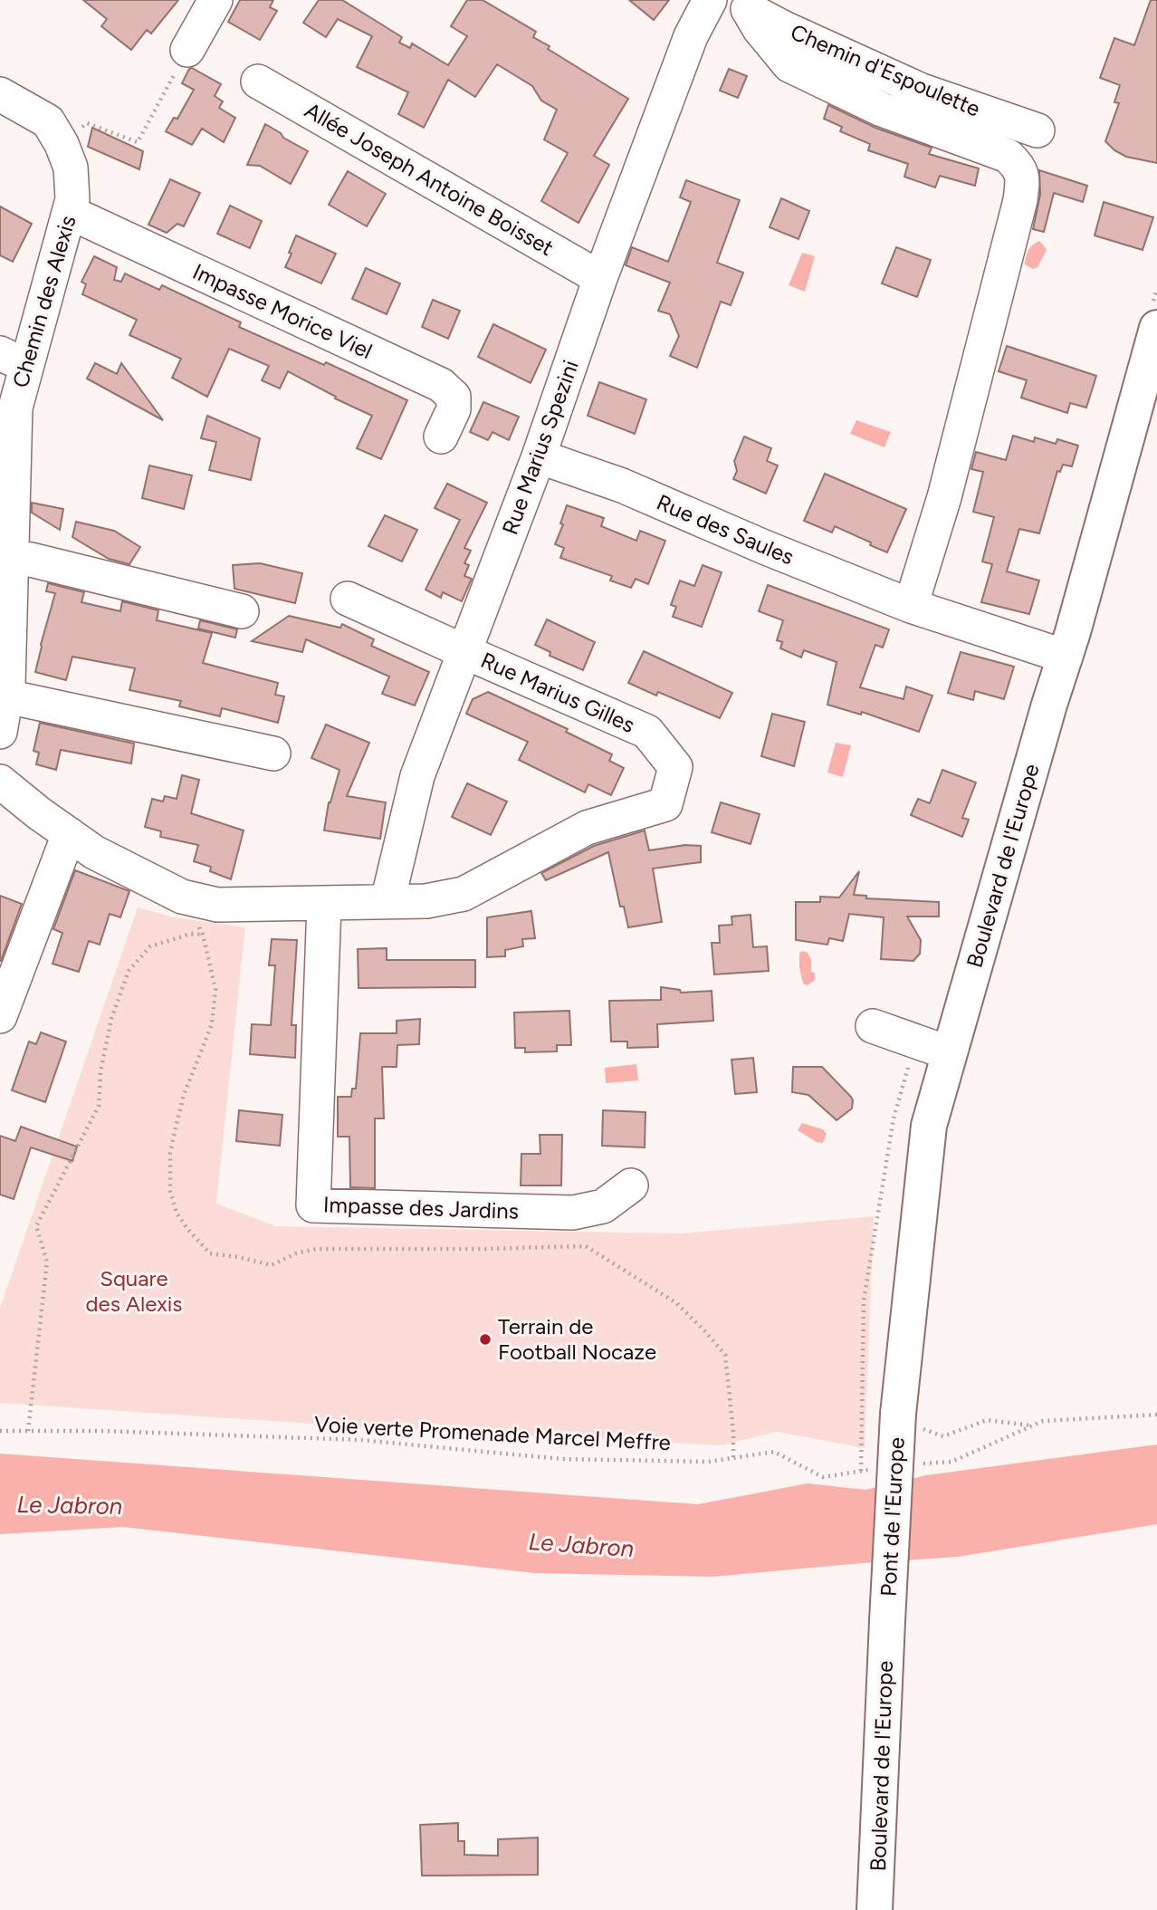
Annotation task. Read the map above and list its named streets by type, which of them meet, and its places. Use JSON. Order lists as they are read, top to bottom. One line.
{"streets":{"main road":["Boulevard de l'Europe","Pont de l'Europe"],"street":["Chemin d'Espoulette","Allée Joseph Antoine Boisset","Chemin des Alexis","Impasse Morice Viel","Rue Marius Spezini","Rue des Saules","Rue Marius Gilles","Impasse des Jardins"],"path":["Voie verte Promenade Marcel Meffre"]},"crossings":[["Allée Joseph Antoine Boisset","Rue Marius Spezini"],["Chemin des Alexis","Impasse Morice Viel"],["Rue Marius Spezini","Rue des Saules"],["Rue Marius Spezini","Rue Marius Gilles"],["Boulevard de l'Europe","Pont de l'Europe"]],"water":["Le Jabron"],"parks":["Square des Alexis"],"places":["Terrain de Football Nocaze"]}
